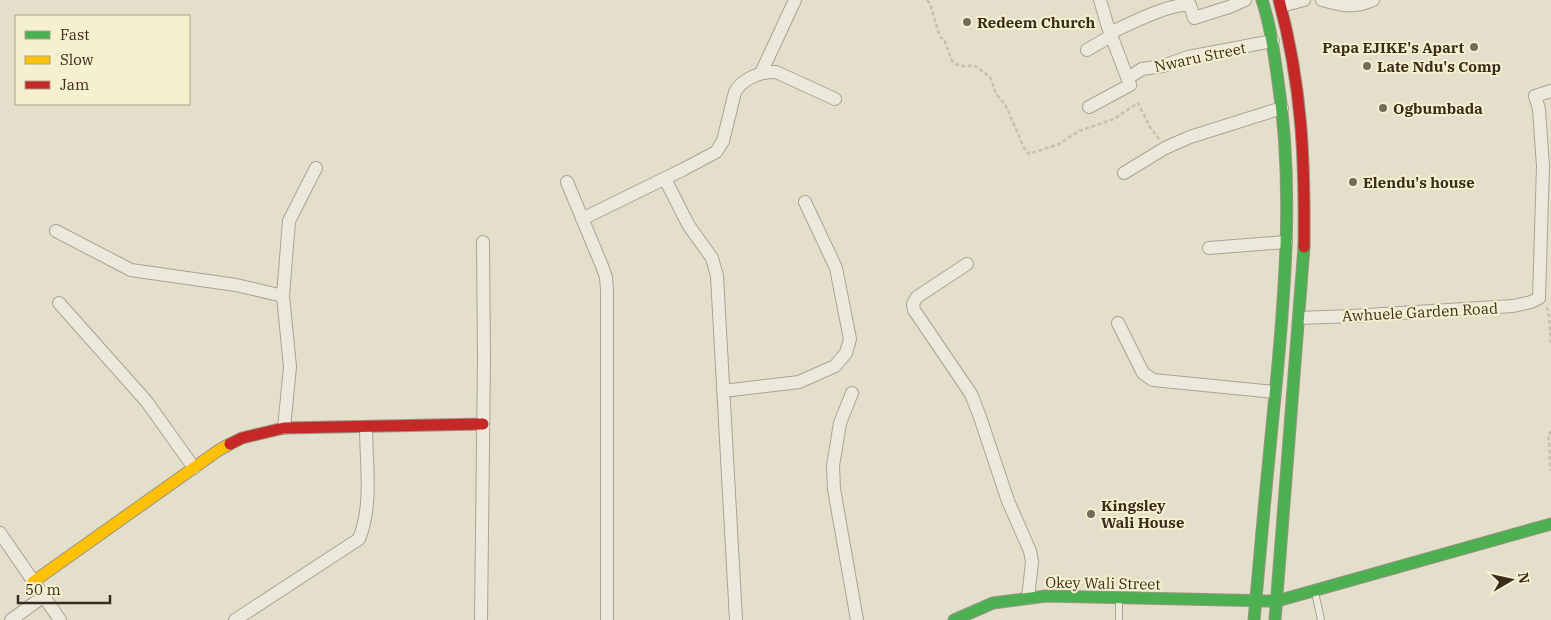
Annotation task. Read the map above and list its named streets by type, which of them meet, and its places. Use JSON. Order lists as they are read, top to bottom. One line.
{"streets":{"main road":["Okey Wali Street"],"street":["Nwaru Street","Awhuele Garden Road"]},"places":["Redeem Church","Papa EJIKE's Apart","Late Ndu's Comp","Ogbumbada","Elendu's house","Kingsley Wali House"],"legend":["Fast","Slow","Jam"],"scale_bar":"50 m","north":"right"}
